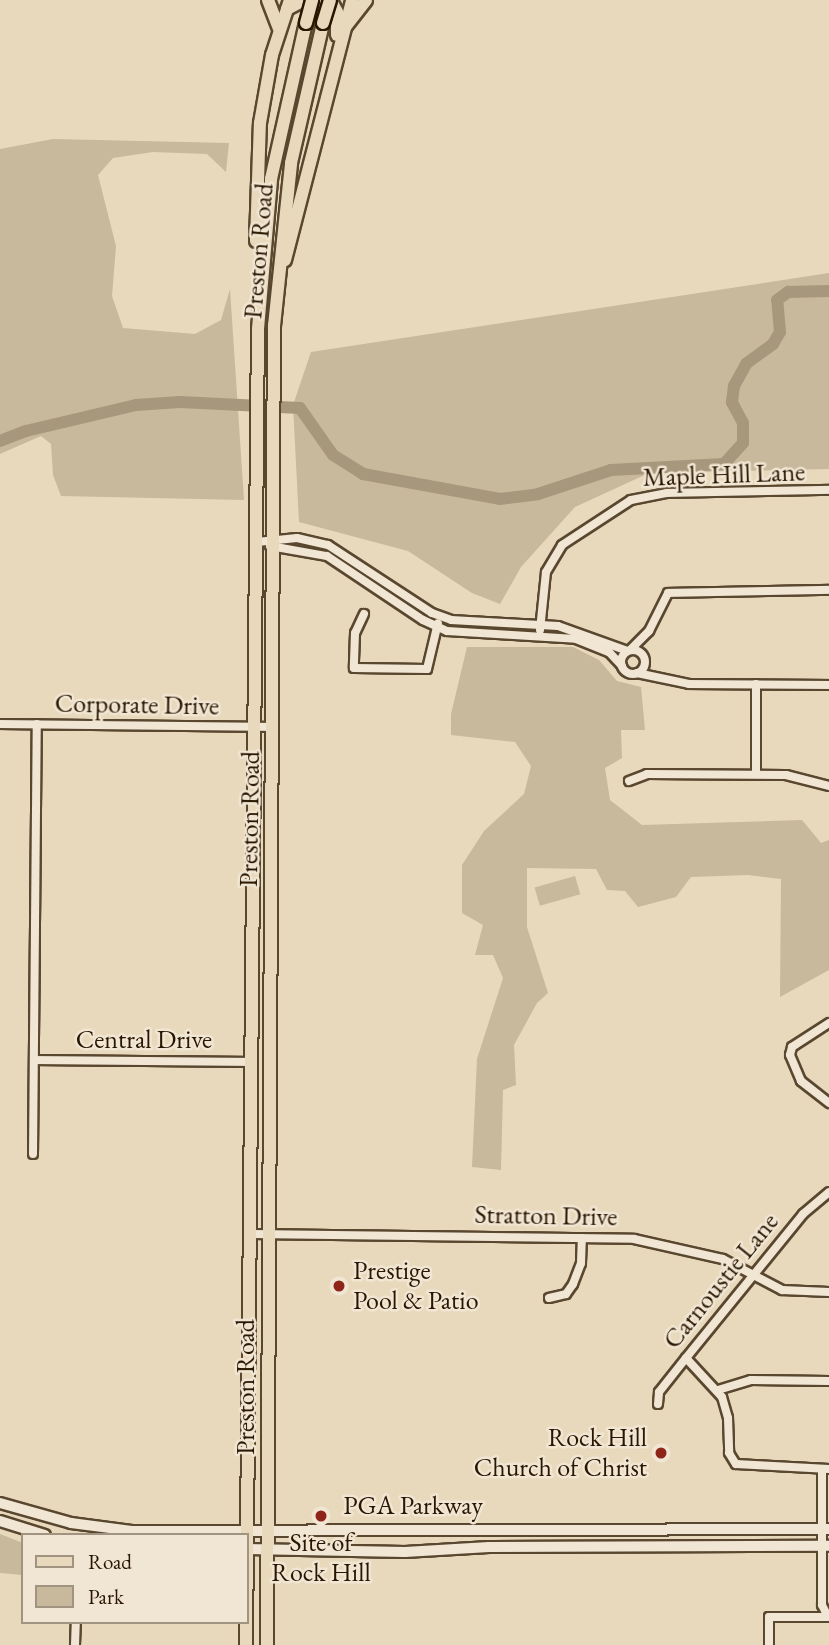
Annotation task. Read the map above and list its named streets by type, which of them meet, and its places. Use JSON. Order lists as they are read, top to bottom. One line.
{"streets":{"main road":["Preston Road","PGA Parkway"],"street":["Maple Hill Lane","Corporate Drive","Central Drive","Stratton Drive","Carnoustie Lane"]},"crossings":[["Preston Road","Corporate Drive"],["Preston Road","Central Drive"],["Preston Road","Stratton Drive"],["Preston Road","PGA Parkway"],["Stratton Drive","Carnoustie Lane"]],"places":["Prestige Pool & Patio","Rock Hill Church of Christ","Site of Rock Hill"],"legend":["Road","Park"]}
